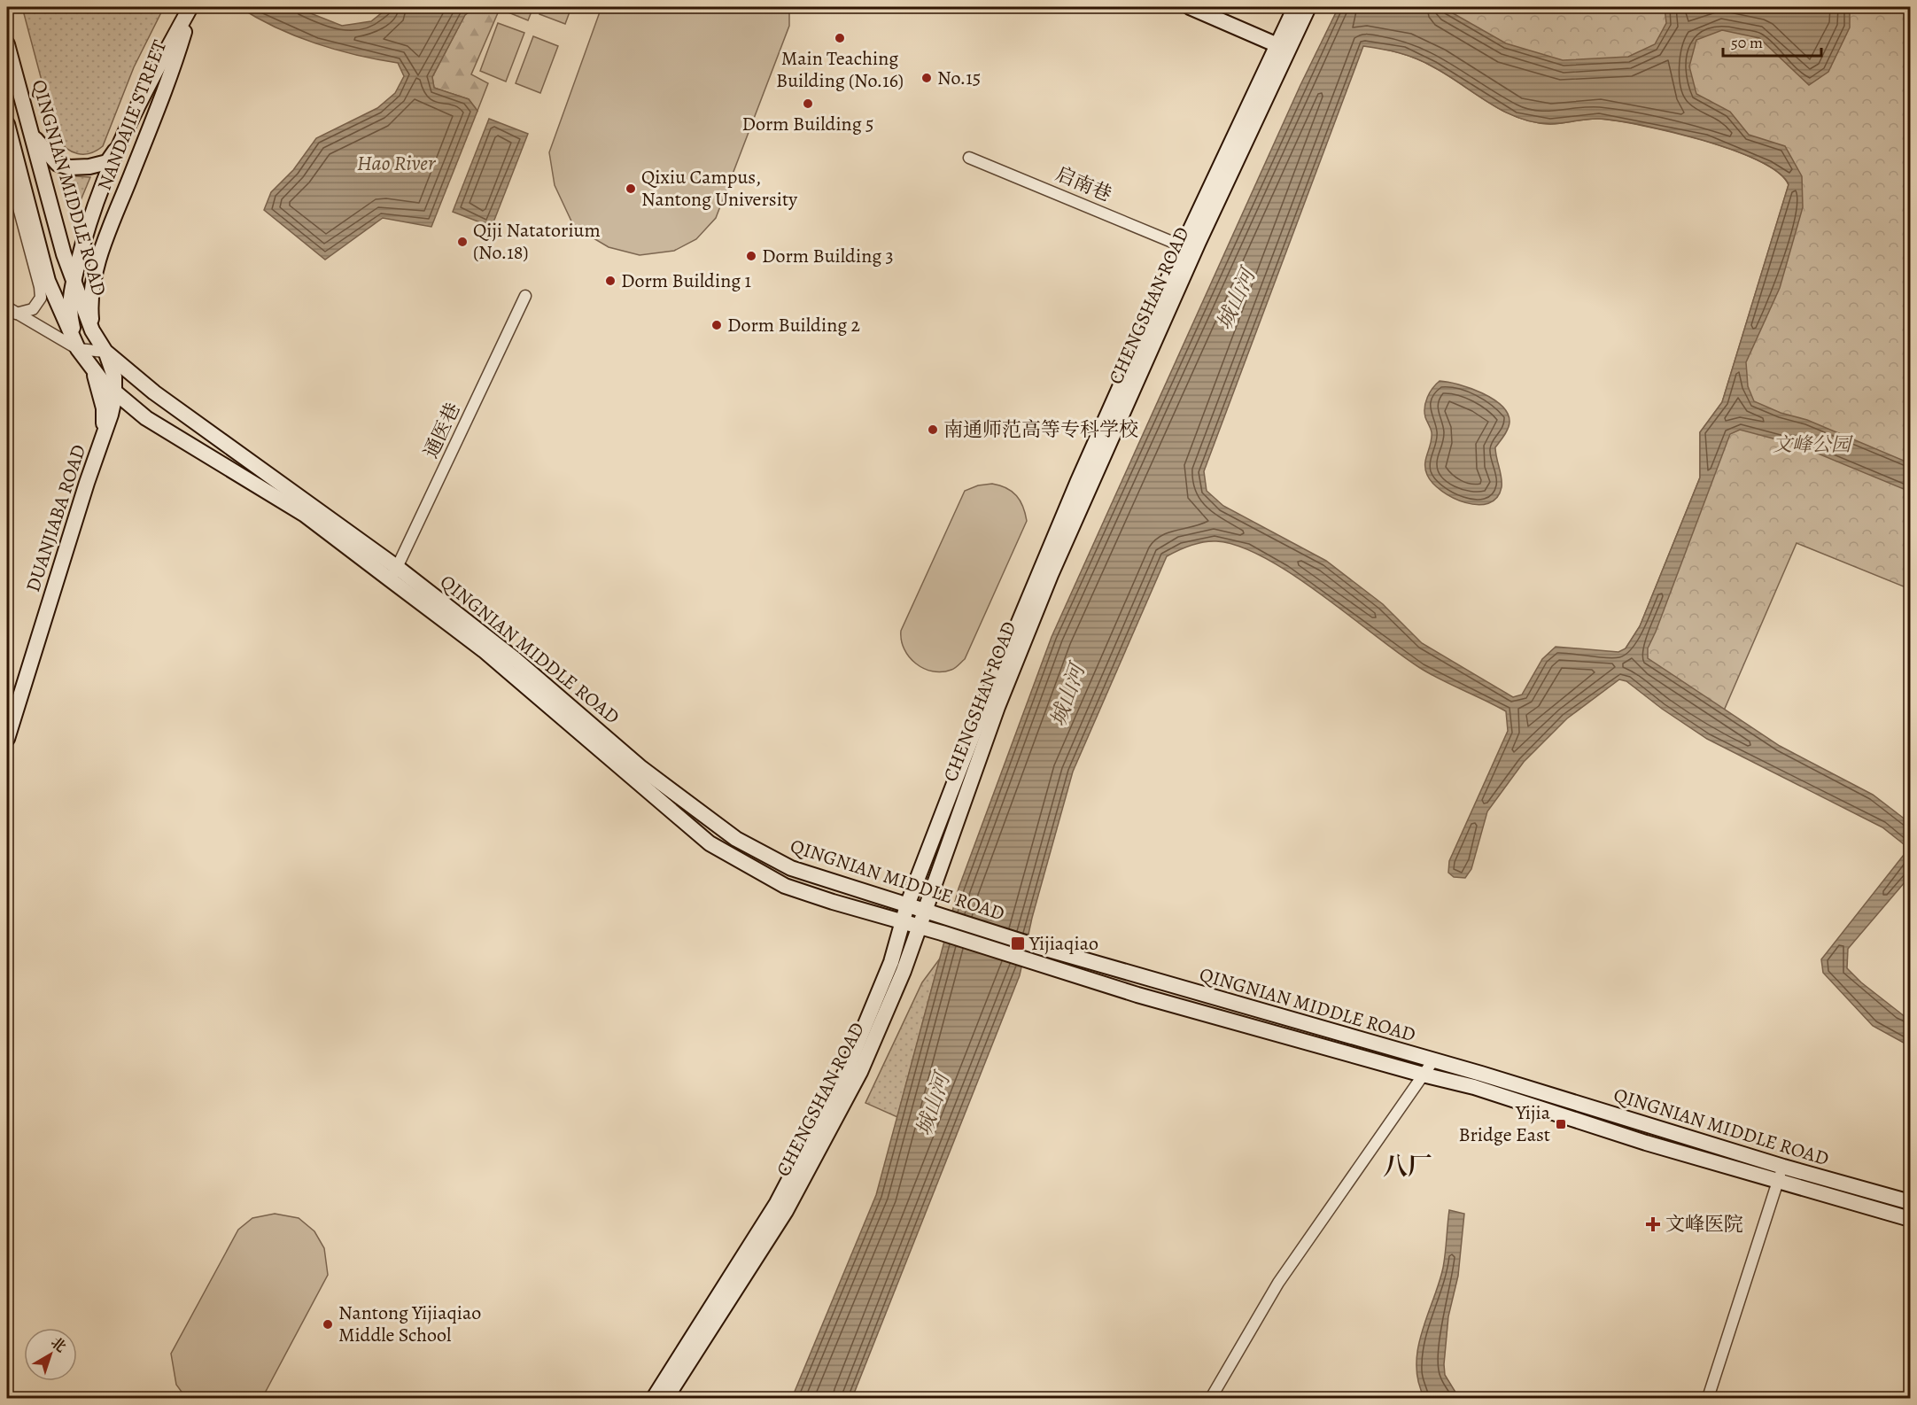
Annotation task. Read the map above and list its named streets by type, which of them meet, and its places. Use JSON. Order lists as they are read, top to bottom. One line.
{"streets":{"main road":["NANDAJIE STREET","QINGNIAN MIDDLE ROAD","CHENGSHAN ROAD","DUANJIABA ROAD"],"street":["启南巷","通医巷"]},"crossings":[["NANDAJIE STREET","QINGNIAN MIDDLE ROAD"],["启南巷","CHENGSHAN ROAD"],["QINGNIAN MIDDLE ROAD","CHENGSHAN ROAD"],["QINGNIAN MIDDLE ROAD","通医巷"],["QINGNIAN MIDDLE ROAD","DUANJIABA ROAD"]],"districts":["八厂"],"water":["Hao River","城山河"],"parks":["文峰公园"],"places":{"other":["Main Teaching Building (No.16)","No.15","Dorm Building 5","Qixiu Campus, Nantong University","Qiji Natatorium (No.18)","Dorm Building 3","Dorm Building 1","Dorm Building 2","南通师范高等专科学校","Nantong Yijiaqiao Middle School"],"transit":["Yijiaqiao","Yijia Bridge East"],"health":["文峰医院"]},"scale_bar":"50 m","north":"top right"}
